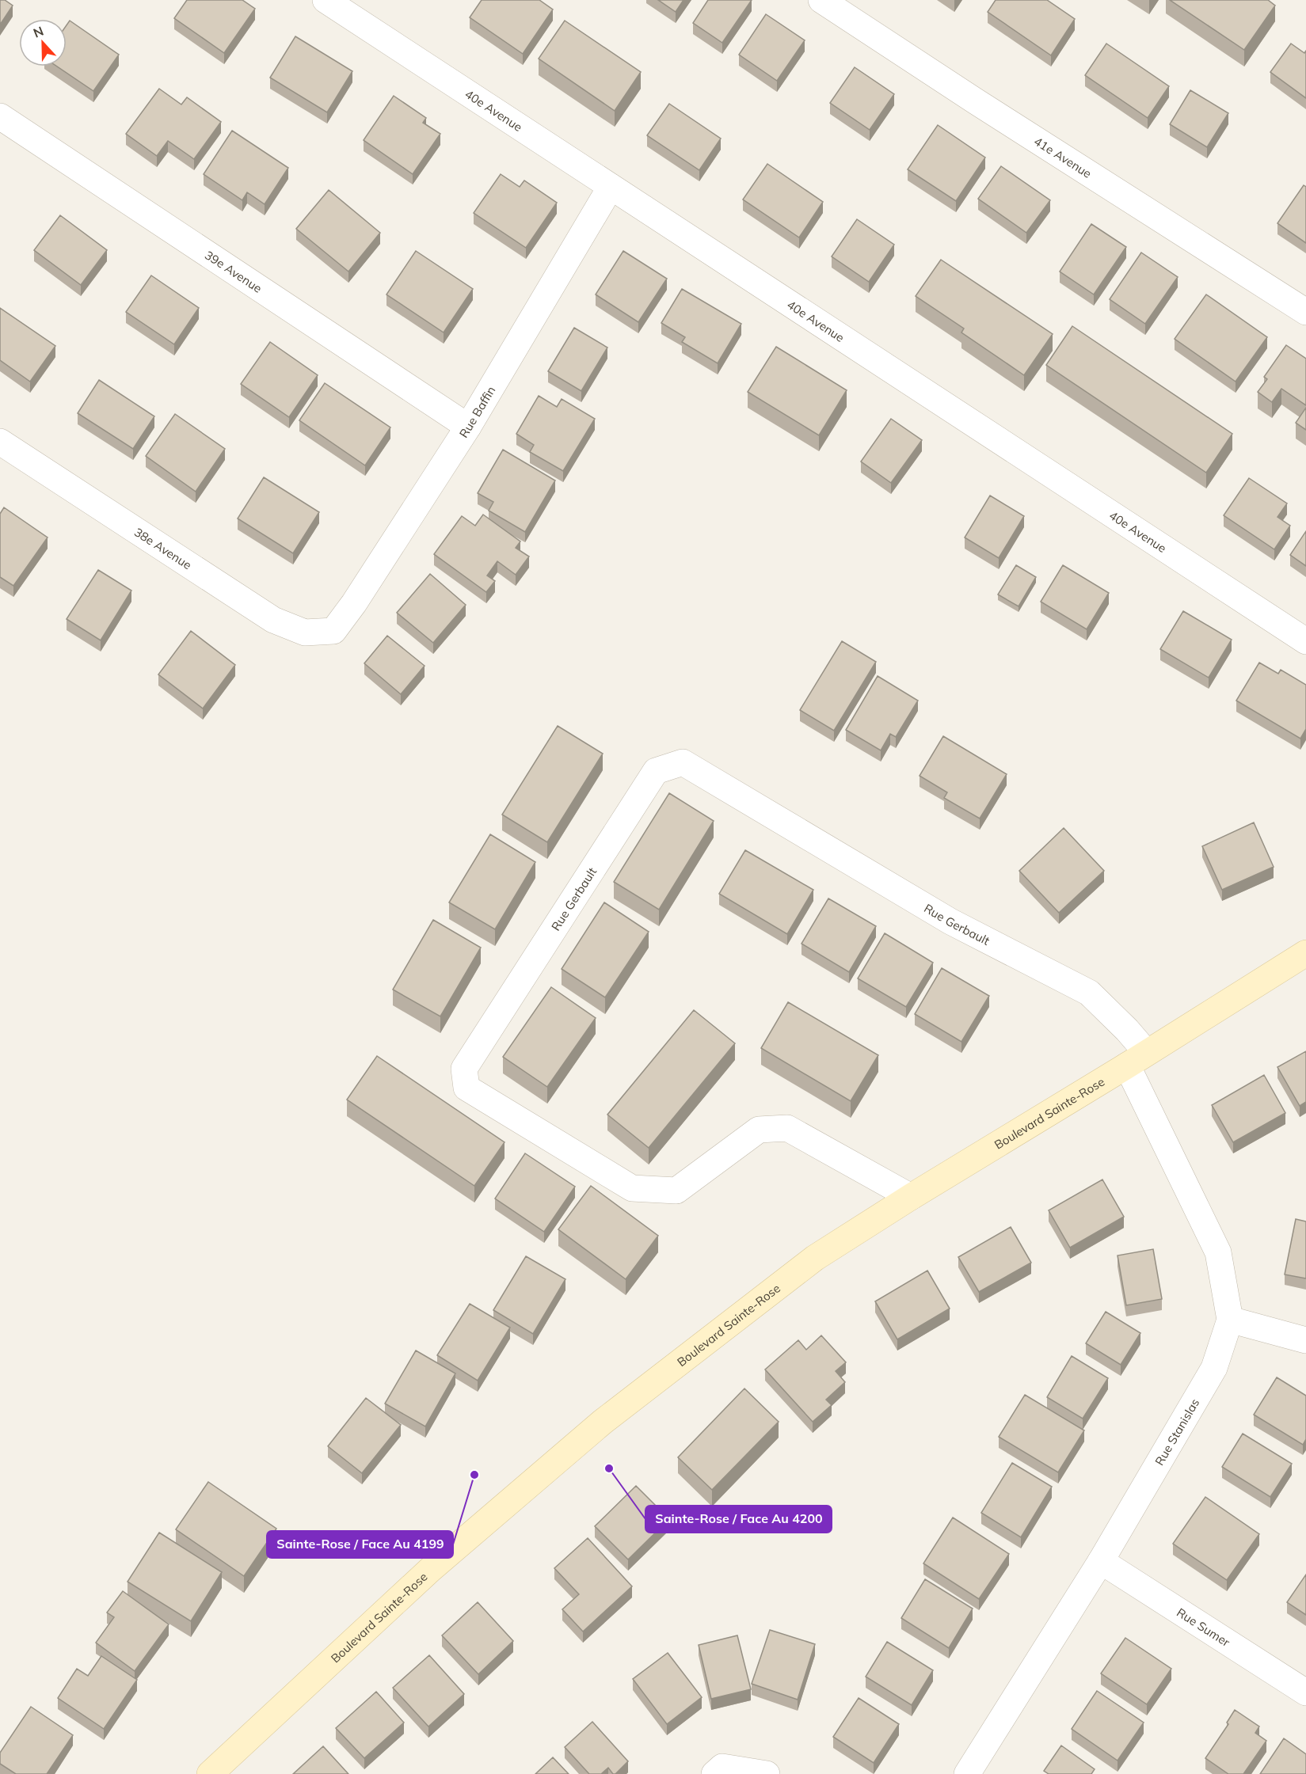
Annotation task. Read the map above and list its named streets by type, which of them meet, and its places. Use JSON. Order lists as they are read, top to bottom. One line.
{"streets":{"street":["40e Avenue","41e Avenue","39e Avenue","Rue Baffin","38e Avenue","Rue Gerbault","Boulevard Sainte-Rose","Rue Stanislas","Rue Sumer"]},"crossings":[["40e Avenue","Rue Baffin"],["39e Avenue","Rue Baffin"],["Rue Baffin","38e Avenue"],["Rue Gerbault","Boulevard Sainte-Rose"],["Rue Gerbault","Rue Stanislas"],["Boulevard Sainte-Rose","Rue Stanislas"],["Rue Stanislas","Rue Sumer"]],"places":["Sainte-Rose / Face Au 4200","Sainte-Rose / Face Au 4199"],"north":"top"}
